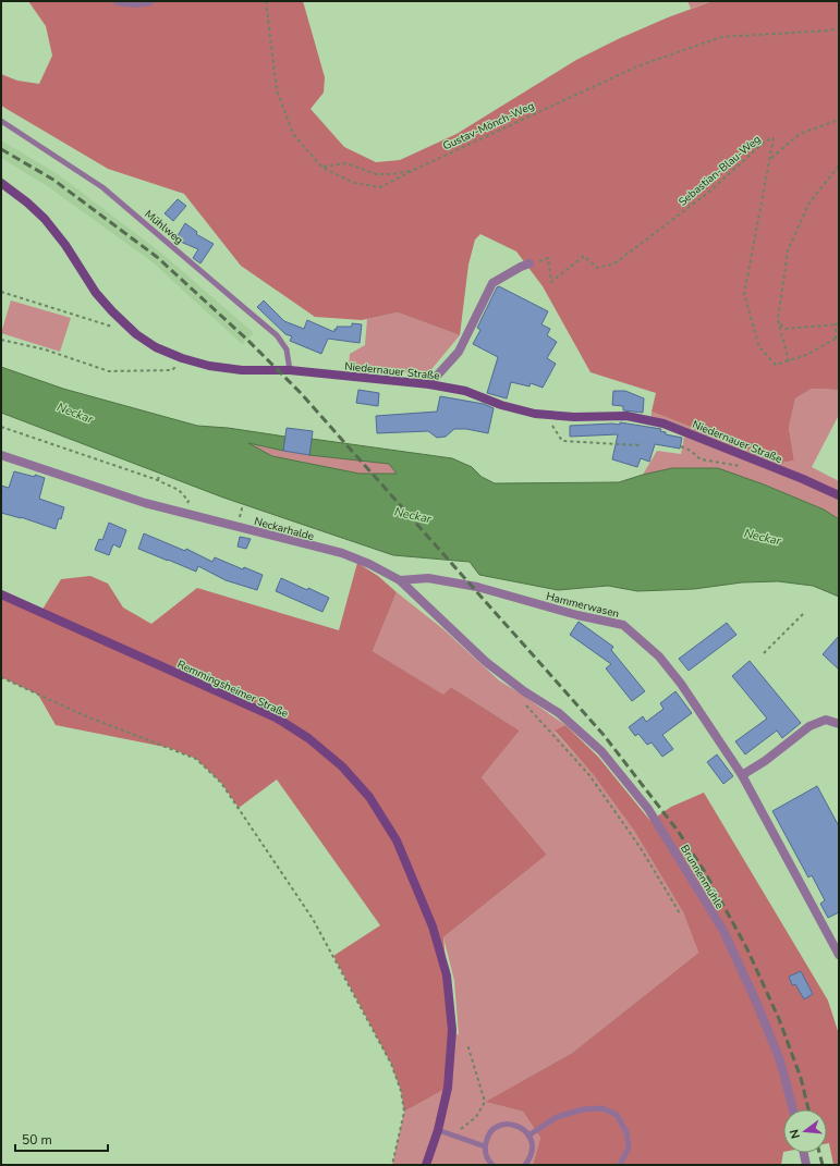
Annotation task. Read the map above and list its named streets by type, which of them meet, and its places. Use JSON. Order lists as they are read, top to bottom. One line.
{"streets":{"main road":["Niedernauer Straße","Remmingsheimer Straße"],"street":["Neckarhalde","Hammerwasen","Brunnenmühle"],"lane":["Mühlweg"],"path":["Gustav-Mönch-Weg","Sebastian-Blau-Weg"]},"crossings":[["Mühlweg","Niedernauer Straße"],["Neckarhalde","Hammerwasen"],["Neckarhalde","Brunnenmühle"]],"water":["Neckar"],"scale_bar":"50 m","north":"left"}
